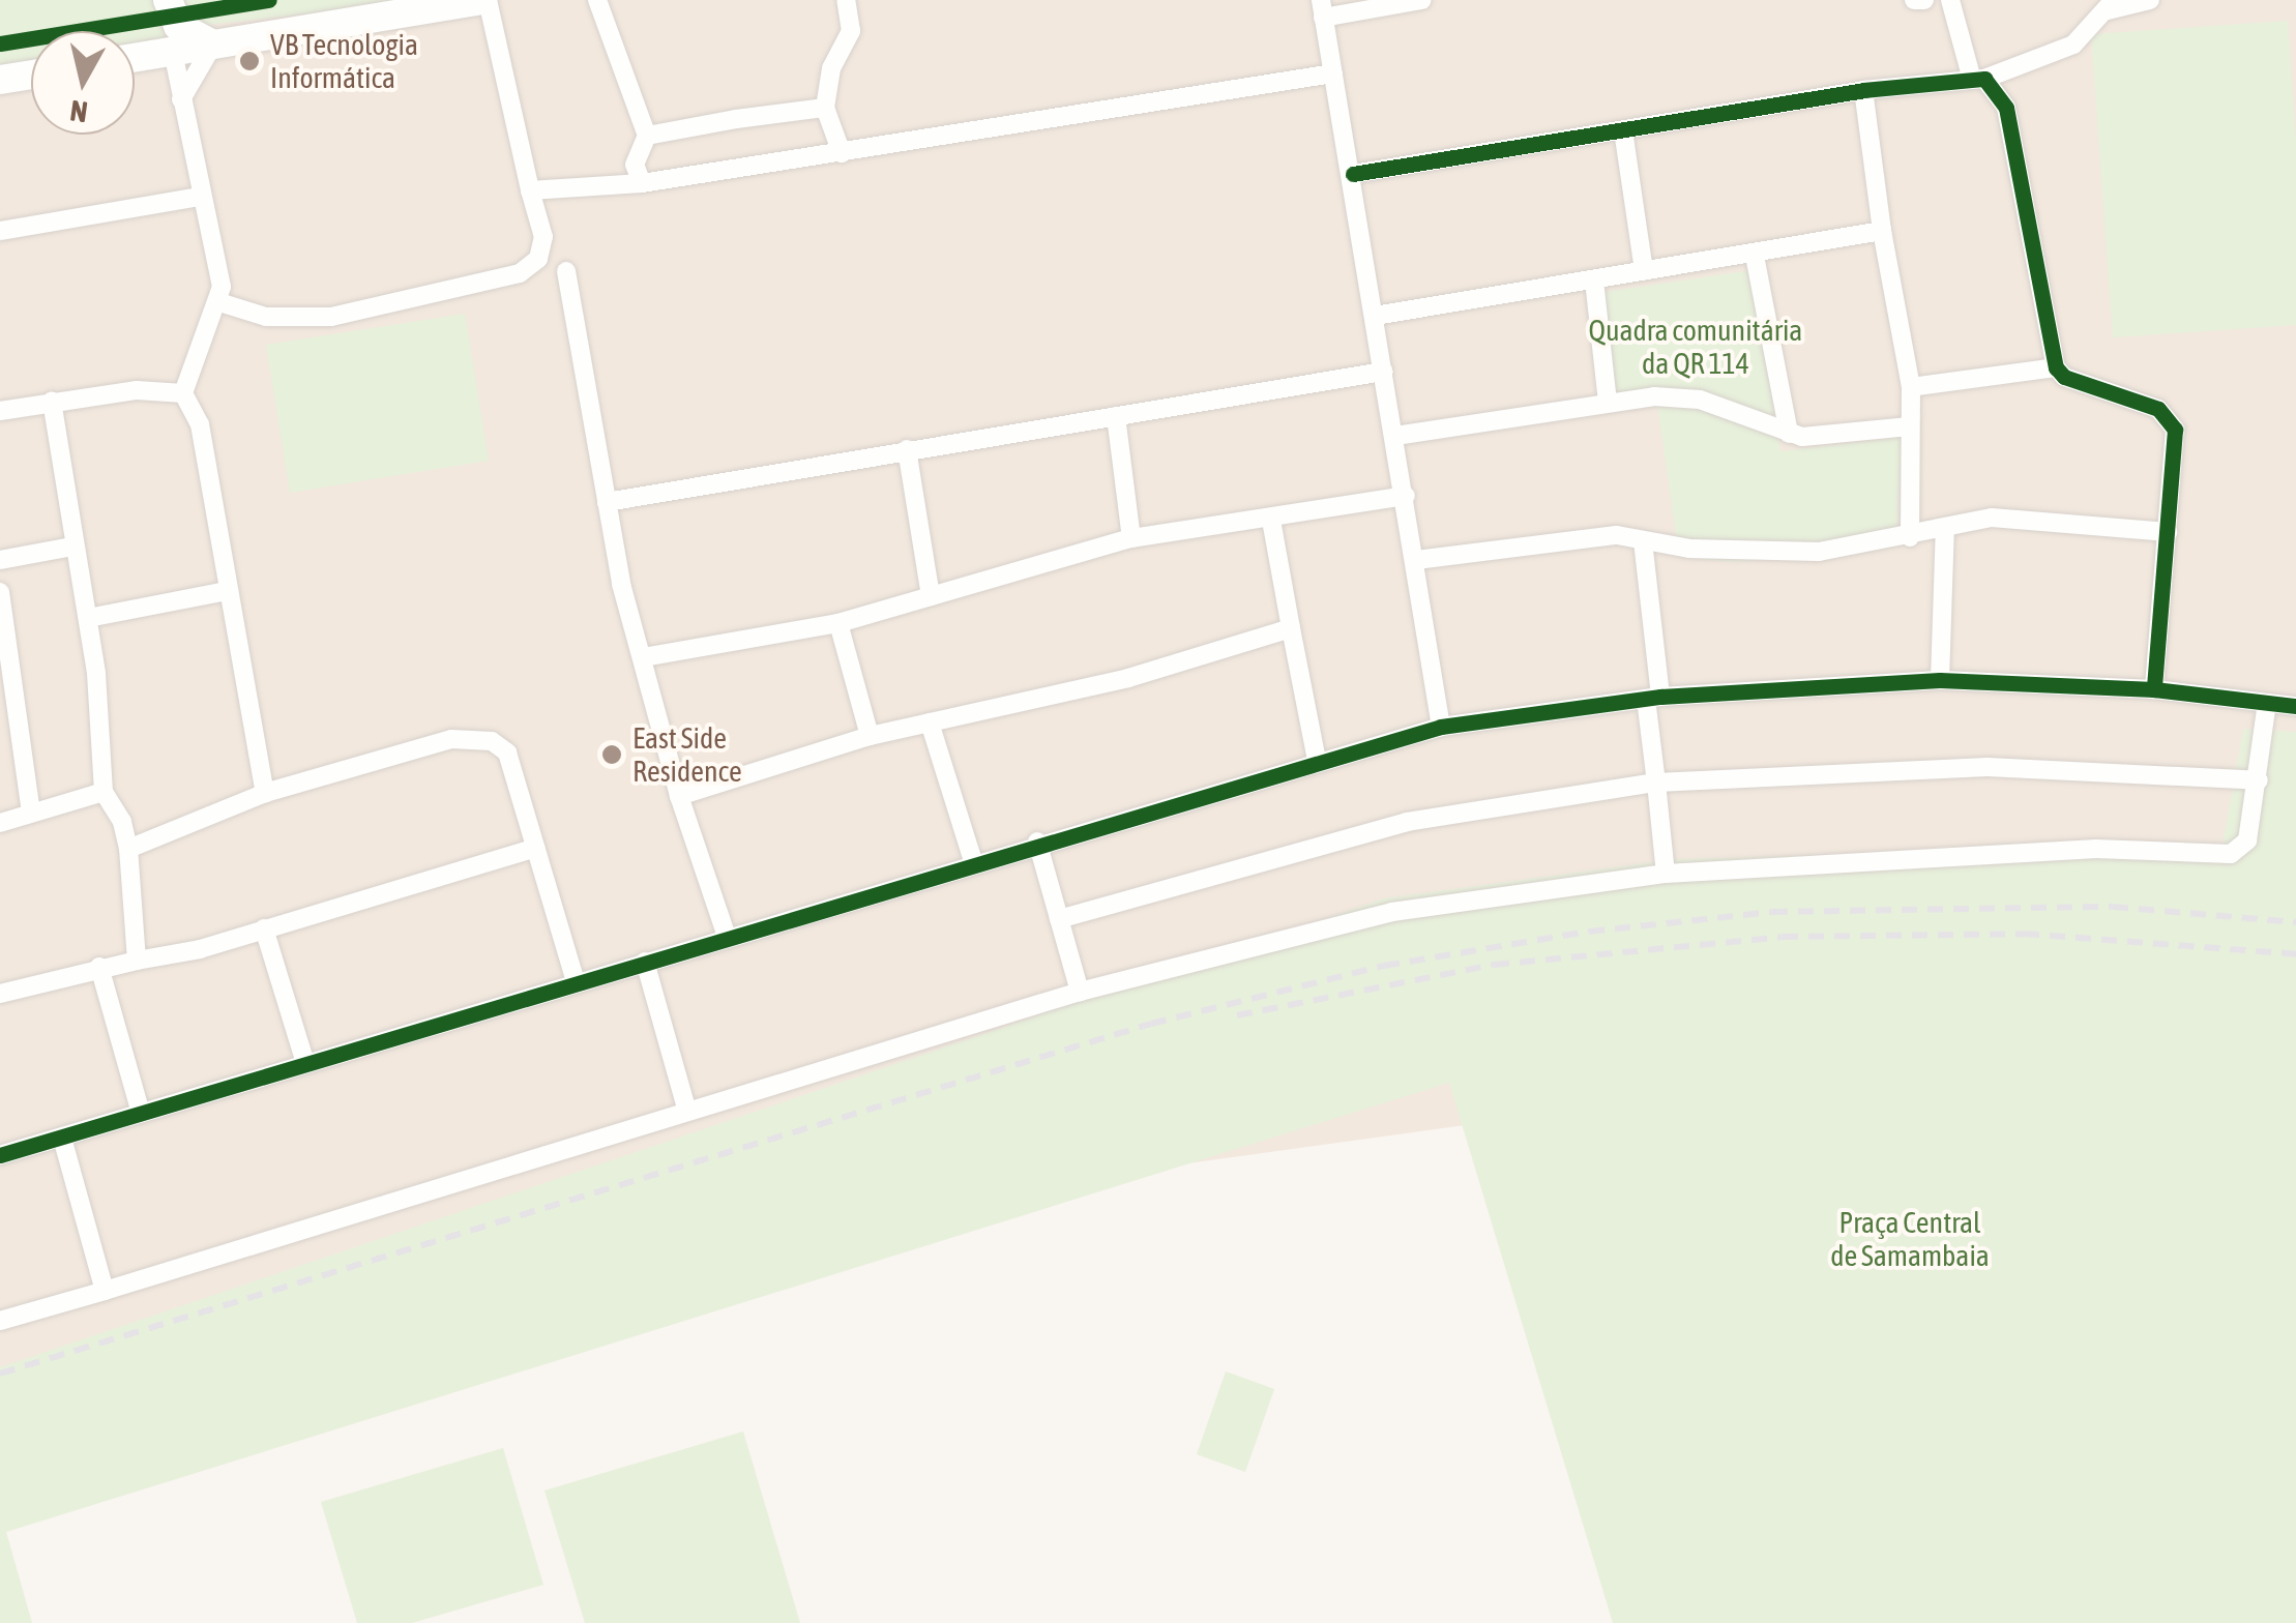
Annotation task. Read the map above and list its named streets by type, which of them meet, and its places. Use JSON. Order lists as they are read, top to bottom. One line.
{"parks":["Quadra comunitária da QR 114","Praça Central de Samambaia"],"places":["VB Tecnologia Informática","East Side Residence"],"north":"bottom"}
